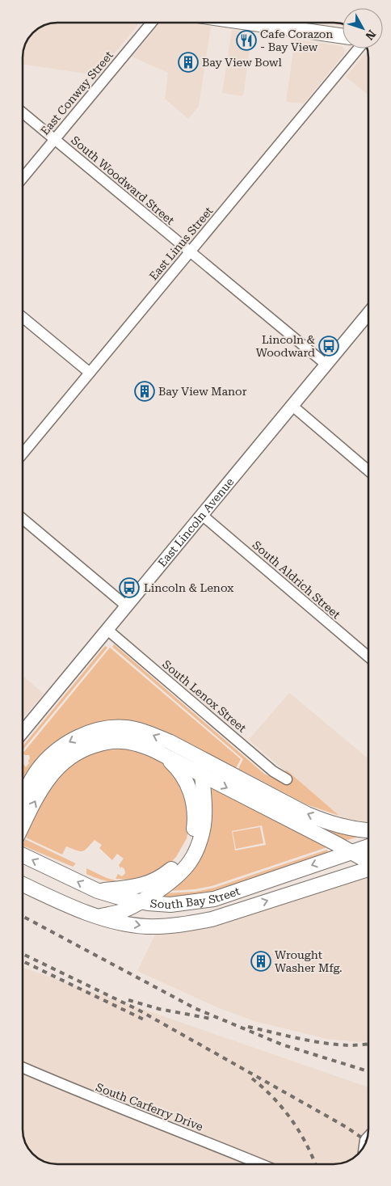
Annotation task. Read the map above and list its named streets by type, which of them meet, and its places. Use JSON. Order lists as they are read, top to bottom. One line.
{"streets":{"main road":["South Bay Street"],"street":["East Conway Street","South Woodward Street","East Linus Street","East Lincoln Avenue","South Aldrich Street","South Lenox Street","South Carferry Drive"]},"crossings":[["East Conway Street","South Woodward Street"],["South Woodward Street","East Linus Street"],["South Woodward Street","East Lincoln Avenue"],["East Lincoln Avenue","South Aldrich Street"],["East Lincoln Avenue","South Lenox Street"]],"places":{"restaurant":["Cafe Corazon - Bay View"],"building":["Bay View Bowl","Bay View Manor","Wrought Washer Mfg."],"bus stop":["Lincoln & Woodward","Lincoln & Lenox"]},"north":"bottom right"}
